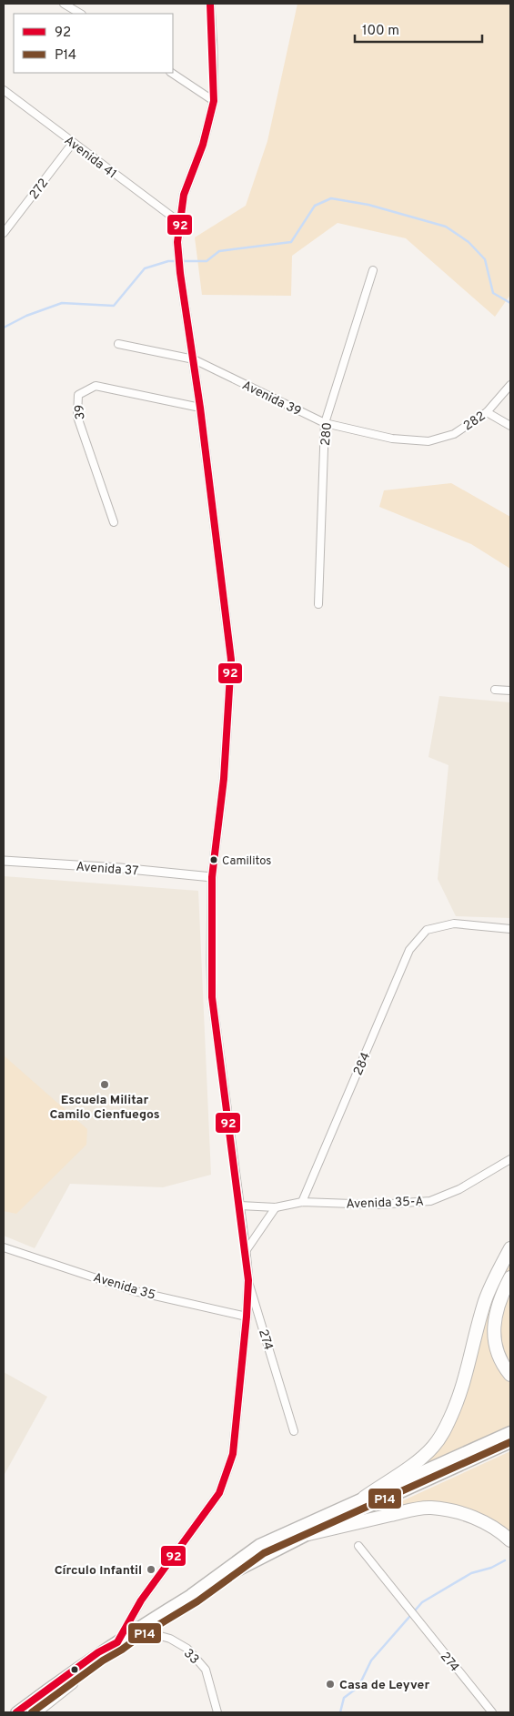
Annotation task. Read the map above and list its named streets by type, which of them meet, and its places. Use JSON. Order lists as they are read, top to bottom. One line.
{"streets":{"street":["Avenida 41","272","Avenida 39","39","282","280","Avenida 37","284","Avenida 35-A","Avenida 35","274","33"]},"crossings":[["Avenida 41","272"],["Avenida 41","274"],["Avenida 39","282"],["Avenida 39","280"],["Avenida 39","274"],["39","274"],["Avenida 37","274"],["284","Avenida 35-A"],["Avenida 35-A","274"]],"places":["Camilitos","Escuela Militar Camilo Cienfuegos","Círculo Infantil","Casa de Leyver"],"lines":["transit line 92","transit line P14"],"legend":["92","P14"],"scale_bar":"100 m"}
